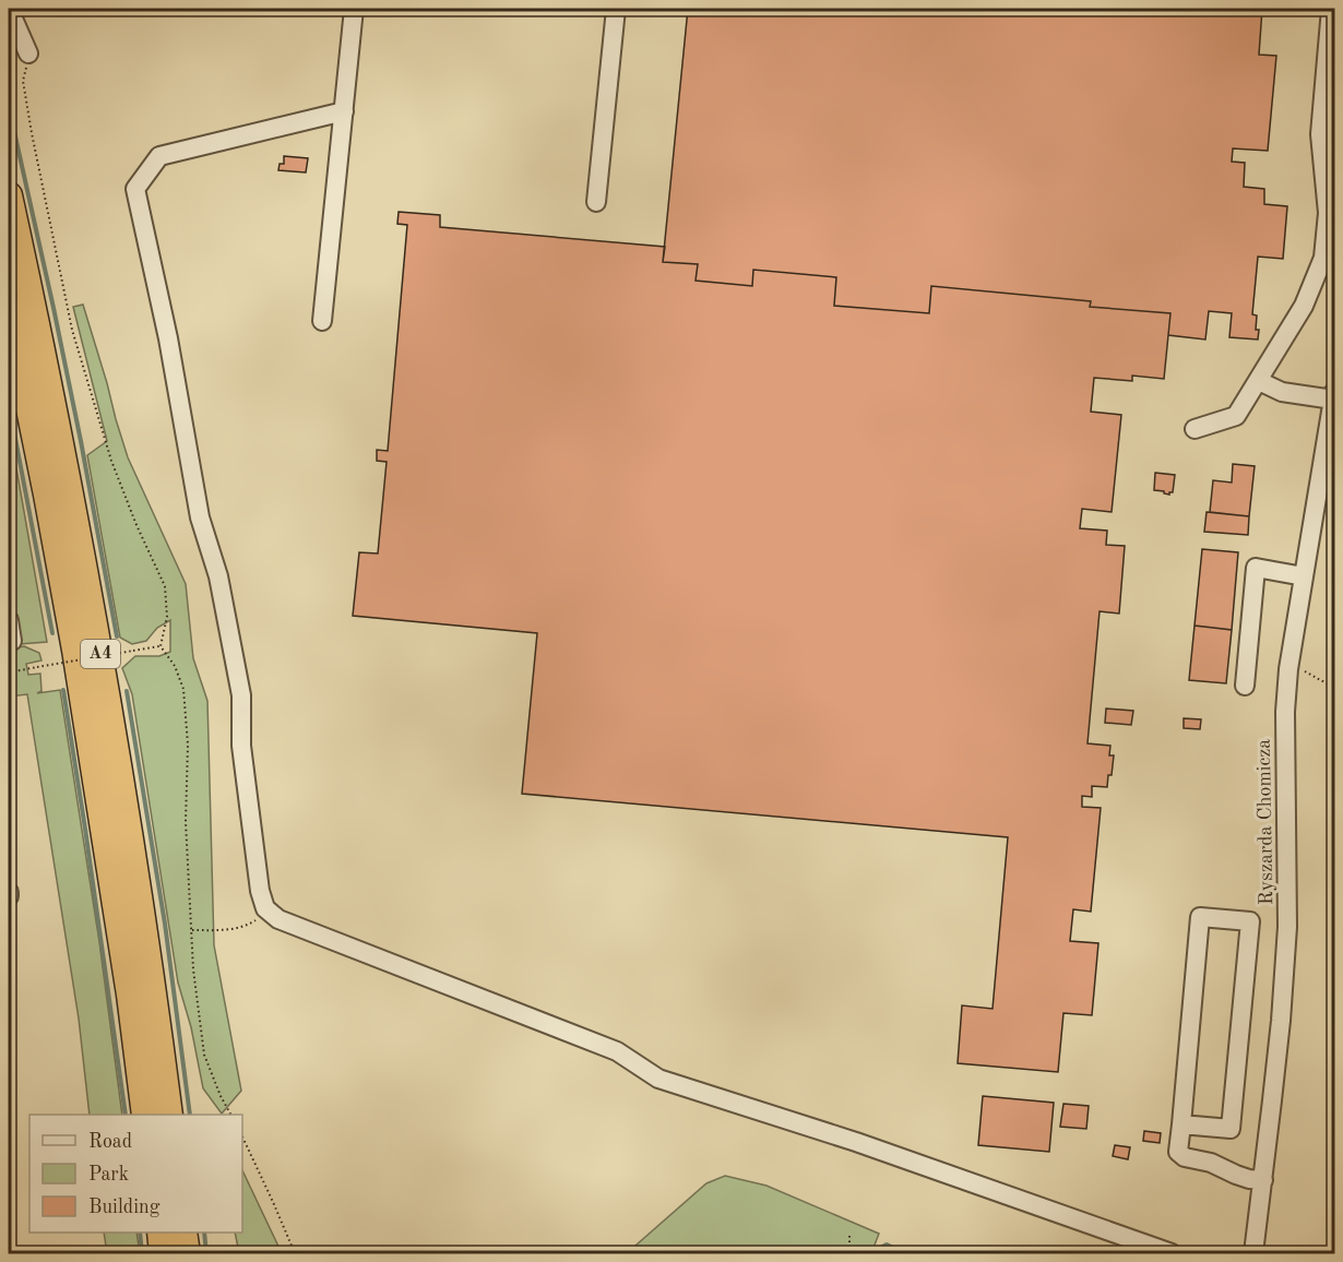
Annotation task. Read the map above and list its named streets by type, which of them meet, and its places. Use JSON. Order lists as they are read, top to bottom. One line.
{"streets":{"highway":["A4"],"street":["Ryszarda Chomicza"]},"legend":["Road","Park","Building"]}
